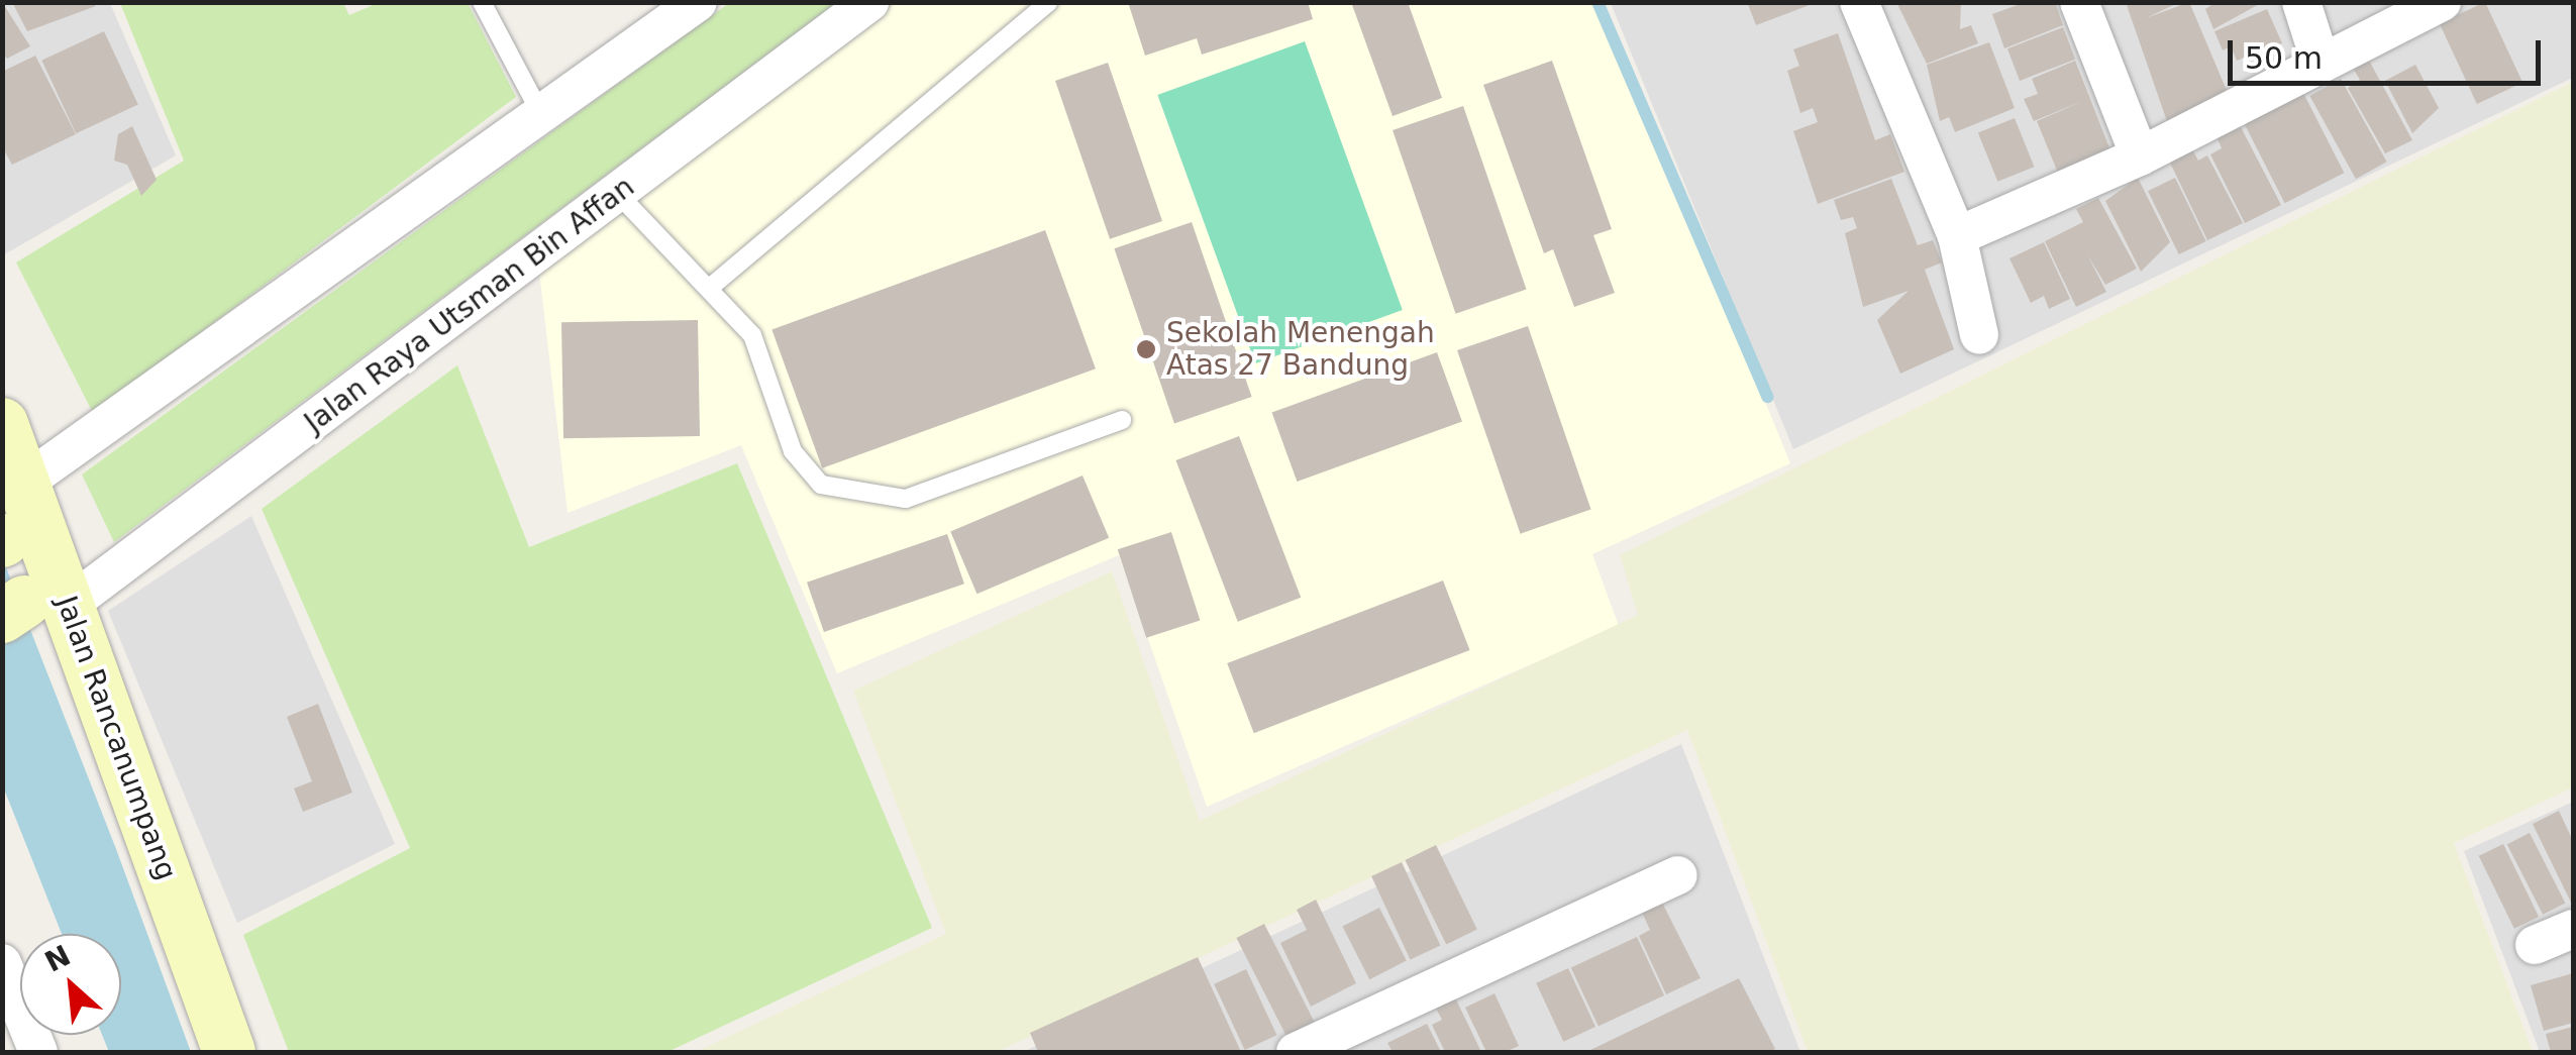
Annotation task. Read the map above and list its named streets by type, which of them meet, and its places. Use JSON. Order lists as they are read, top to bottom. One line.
{"streets":{"main road":["Jalan Rancanumpang"],"street":["Jalan Raya Utsman Bin Affan"]},"crossings":[["Jalan Raya Utsman Bin Affan","Jalan Rancanumpang"]],"places":["Sekolah Menengah Atas 27 Bandung"],"scale_bar":"50 m","north":"top left"}
